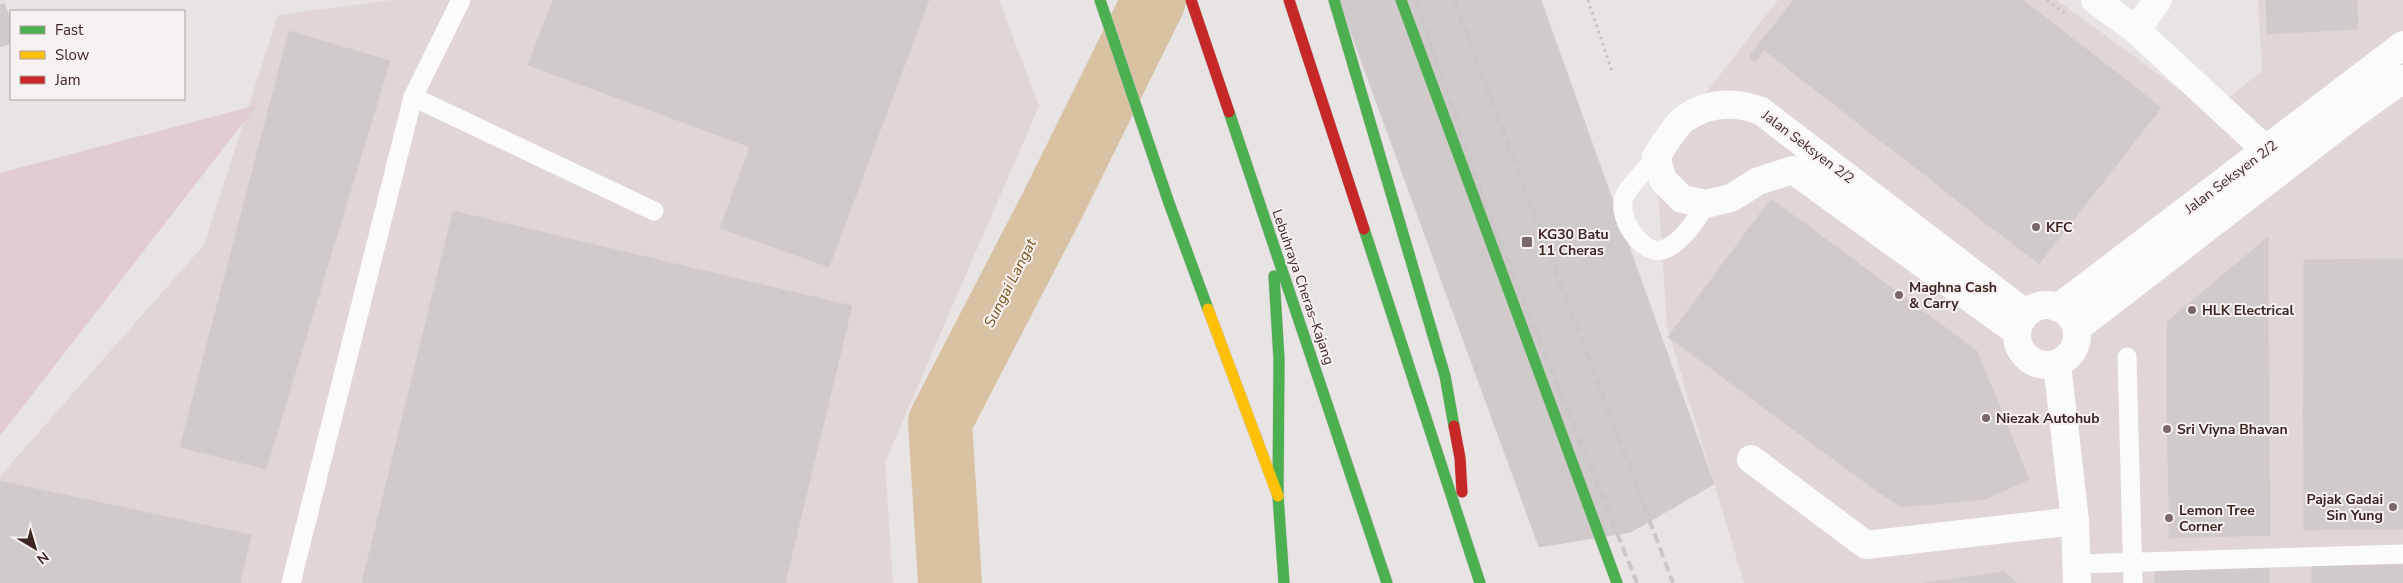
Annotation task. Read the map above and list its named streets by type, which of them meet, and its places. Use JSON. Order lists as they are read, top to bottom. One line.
{"streets":{"highway":["Lebuhraya Cheras–Kajang"],"street":["Jalan Seksyen 2/2"]},"water":["Sungai Langat"],"places":{"other":["KFC","Maghna Cash & Carry","HLK Electrical","Niezak Autohub","Sri Viyna Bhavan","Pajak Gadai Sin Yung","Lemon Tree Corner"],"transit":["KG30 Batu 11 Cheras"]},"legend":["Fast","Slow","Jam"],"north":"bottom right"}
